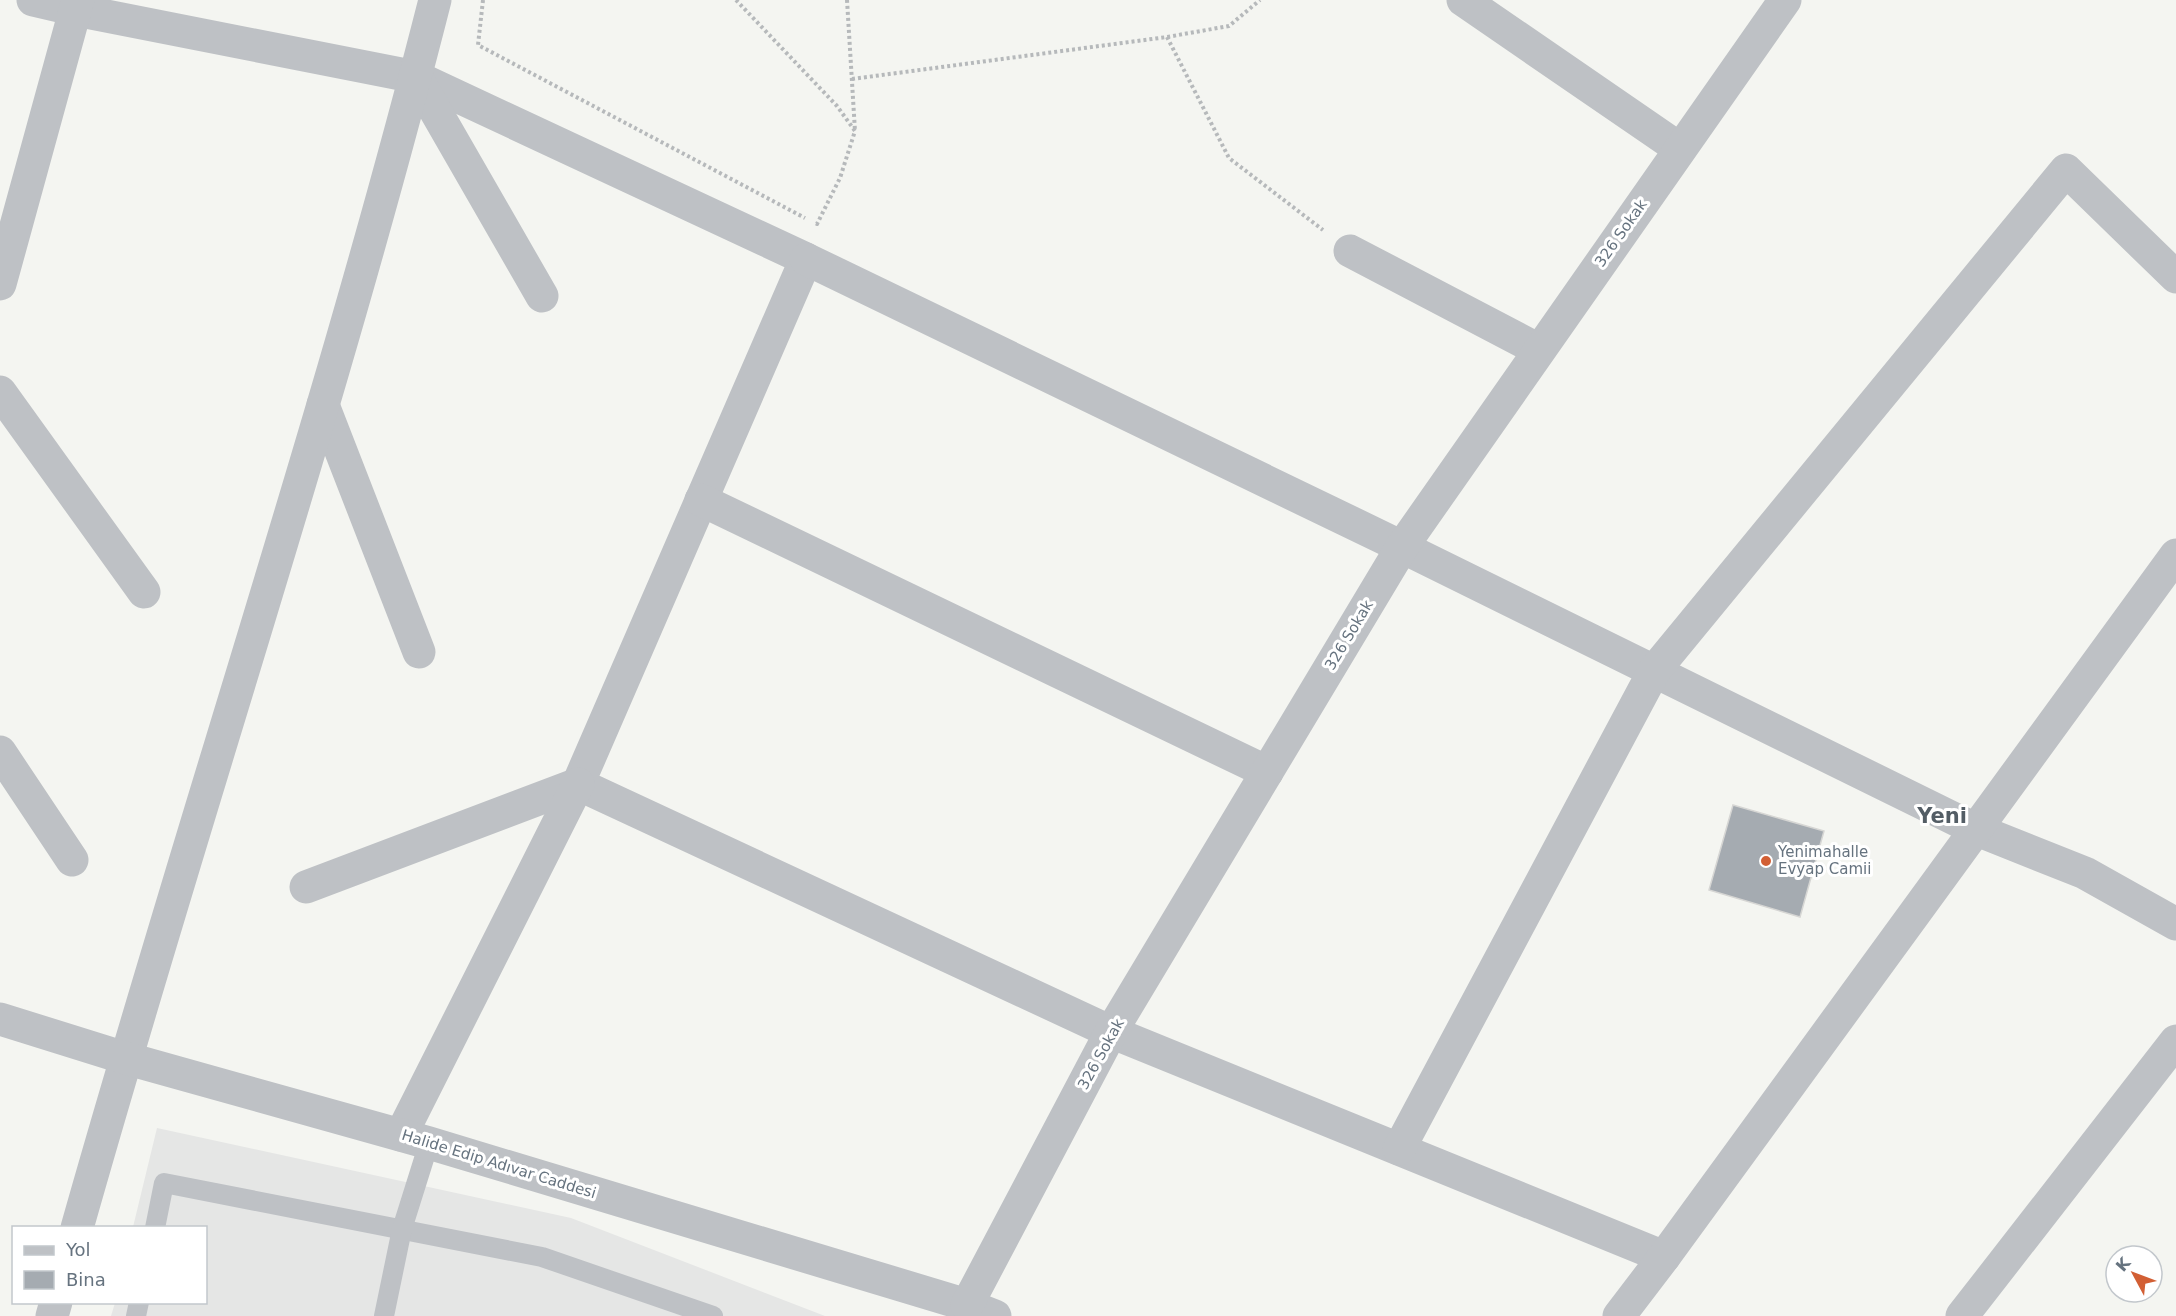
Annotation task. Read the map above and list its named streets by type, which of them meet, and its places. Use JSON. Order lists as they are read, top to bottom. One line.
{"streets":{"street":["326 Sokak","Halide Edip Adıvar Caddesi"]},"crossings":[["326 Sokak","Halide Edip Adıvar Caddesi"]],"districts":["Yeni"],"places":["Yenimahalle Evyap Camii"],"legend":["Yol","Bina"],"north":"top left"}
